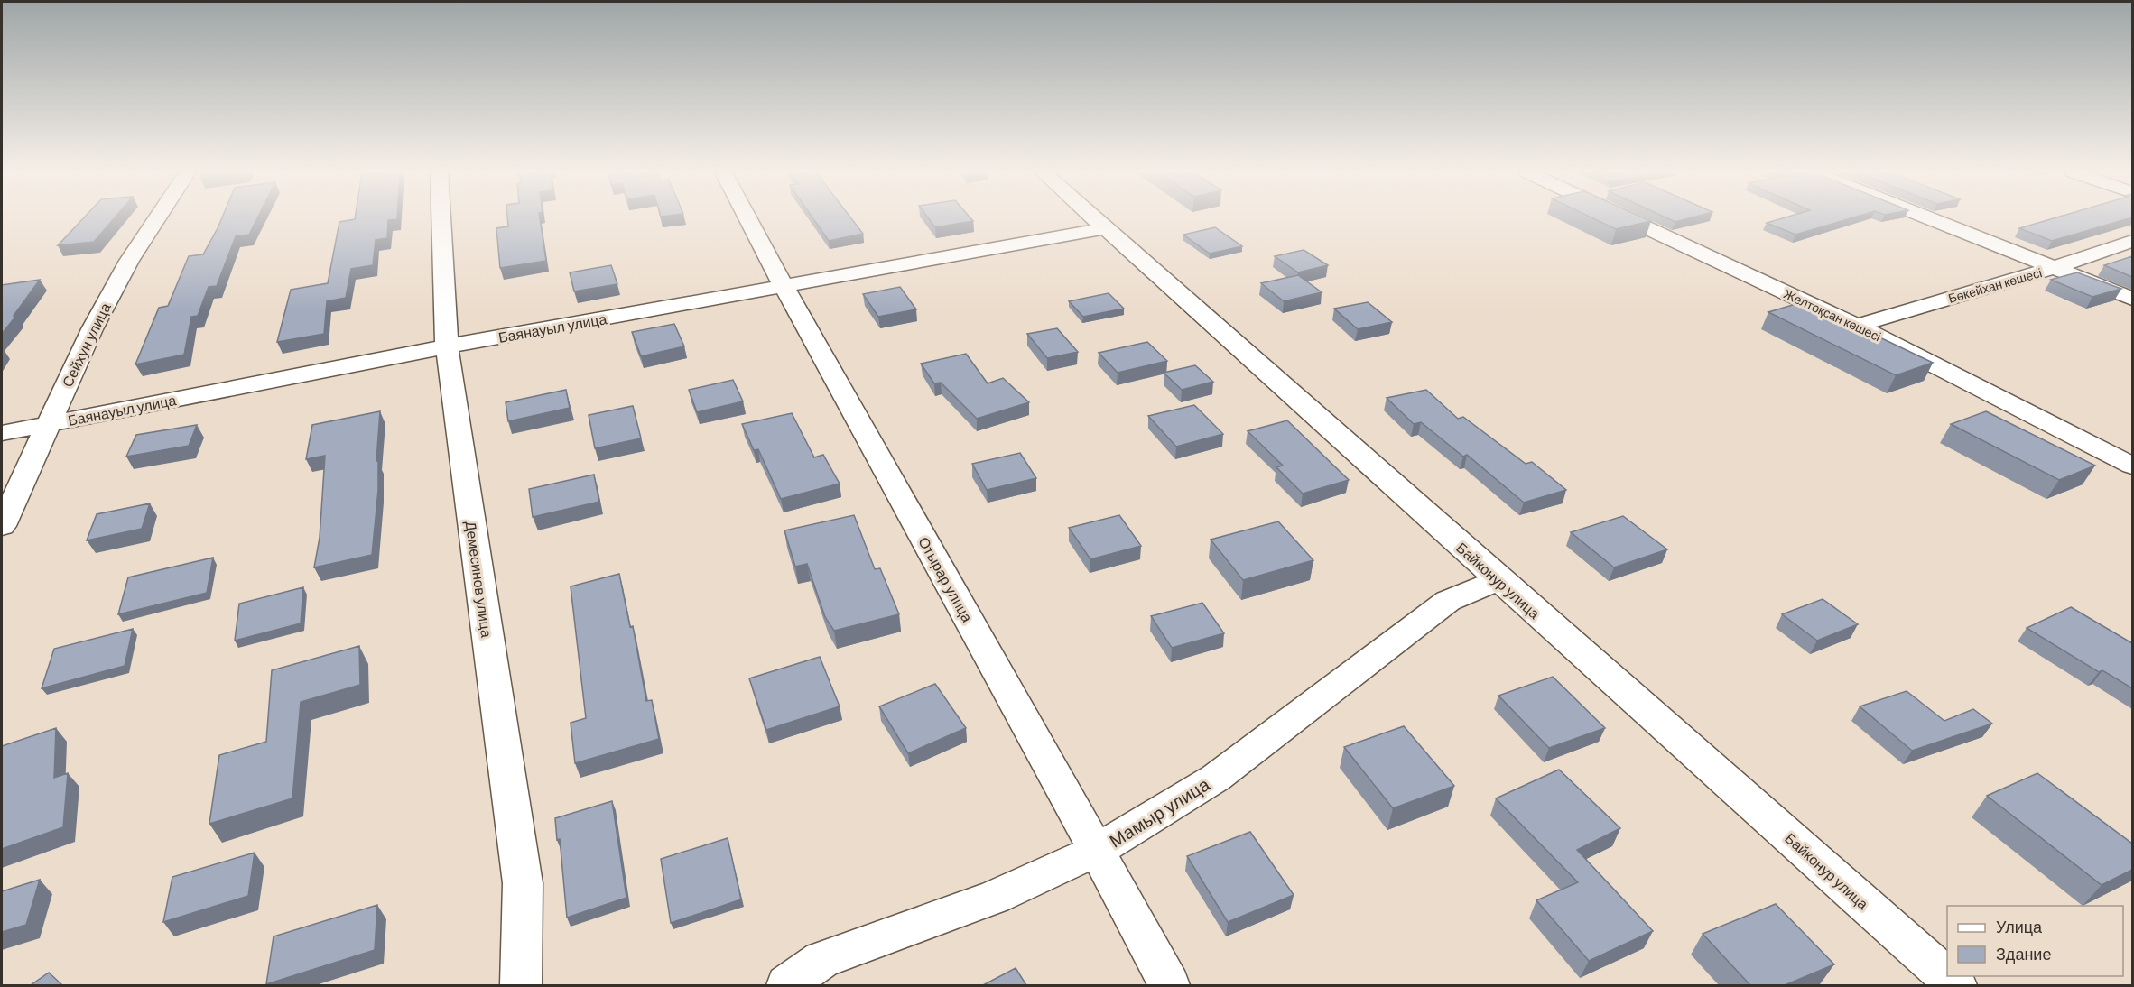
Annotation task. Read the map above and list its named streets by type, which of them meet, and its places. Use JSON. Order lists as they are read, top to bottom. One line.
{"streets":{"street":["Бөкейхан көшесі","Желтоқсан көшесі","Баянауыл улица","Сейхун улица","Демесинов улица","Отырар улица","Байконур улица","Мамыр улица"]},"crossings":[["Бөкейхан көшесі","Желтоқсан көшесі"],["Баянауыл улица","Сейхун улица"],["Баянауыл улица","Демесинов улица"],["Баянауыл улица","Отырар улица"],["Баянауыл улица","Байконур улица"],["Отырар улица","Мамыр улица"],["Байконур улица","Мамыр улица"]],"legend":["Улица","Здание"]}
